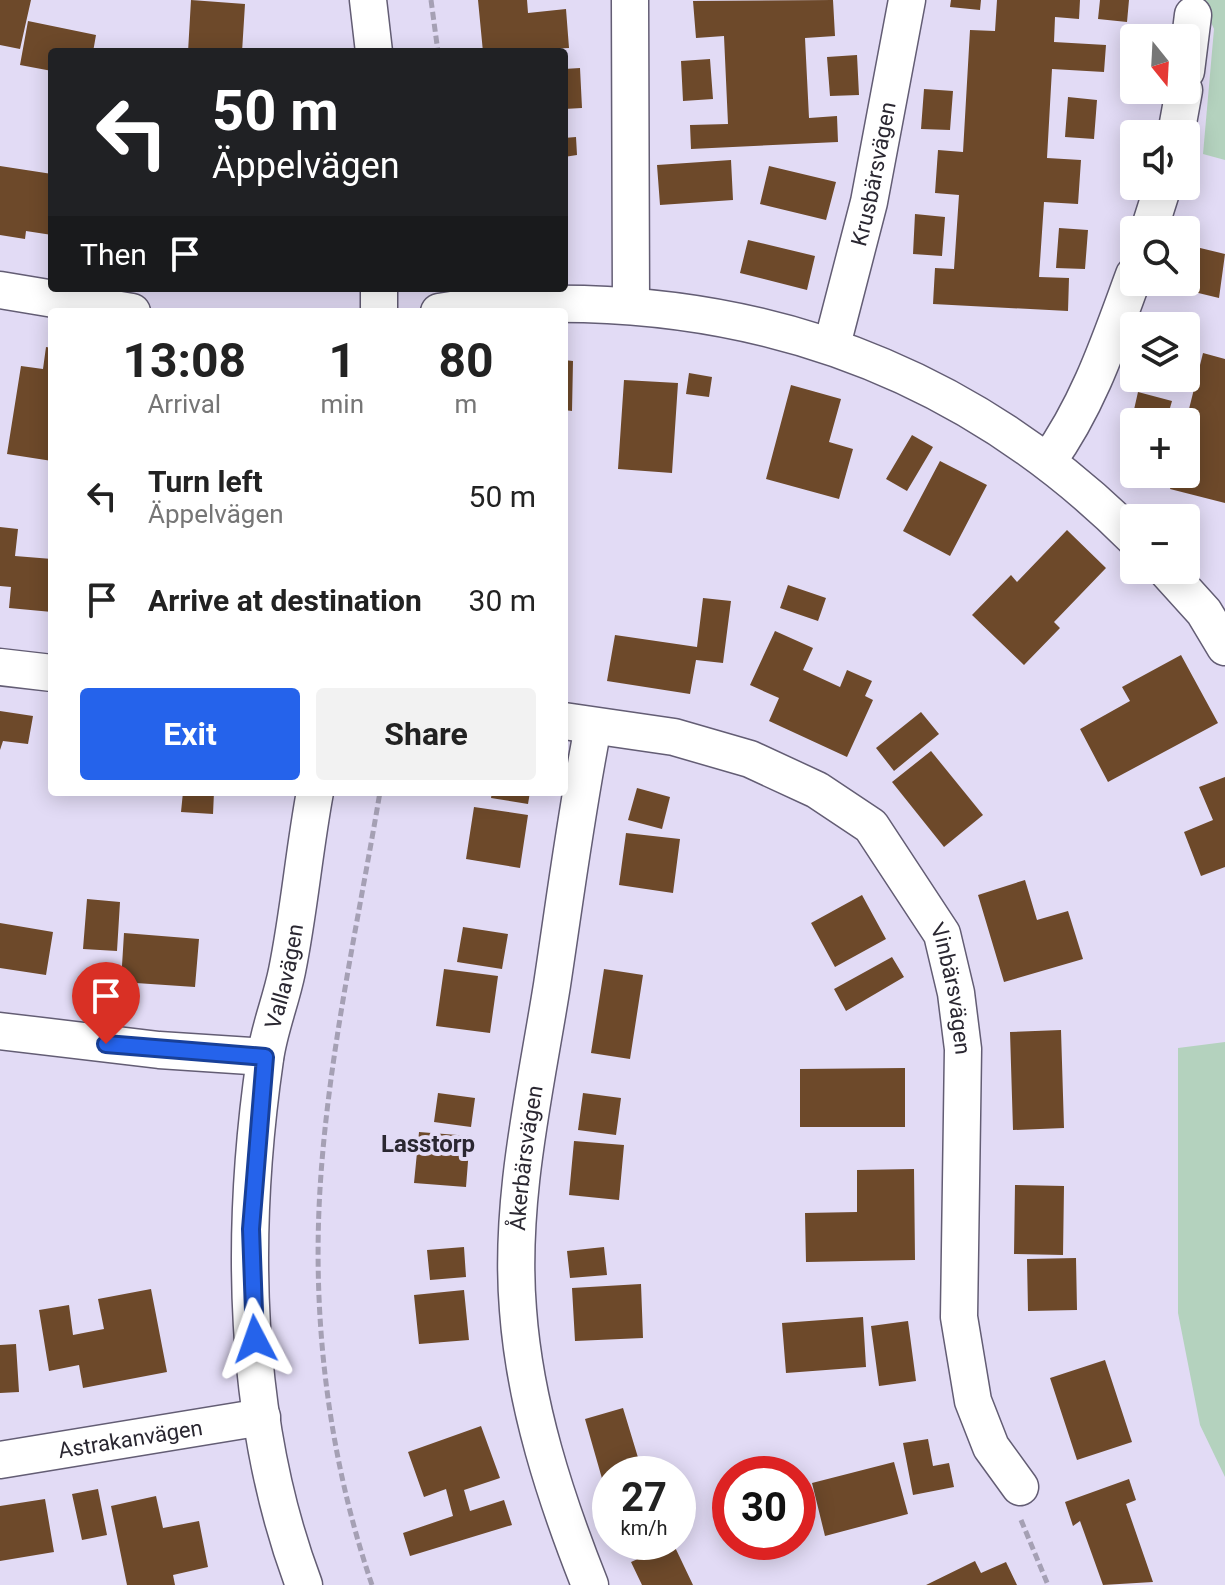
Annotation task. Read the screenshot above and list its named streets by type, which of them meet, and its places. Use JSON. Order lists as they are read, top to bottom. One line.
{"streets":{"street":["Krusbärsvägen","Vallavägen","Vinbärsvägen","Åkerbärsvägen","Astrakanvägen"]},"crossings":[["Vallavägen","Astrakanvägen"],["Vinbärsvägen","Åkerbärsvägen"]],"districts":["Lasstorp"],"north":"bottom","page":{"map_buttons":["+","−"],"turn":["50 m","Äppelvägen"],"then":"Then","eta":["13:08","Arrival","1","min","80","m"],"list":[{"name":"Turn left","note":"Äppelvägen","value":"50 m"},{"name":"Arrive at destination","value":"30 m"}],"buttons":["Exit","Share"],"speed":"27 km/h","limit":"30"}}
